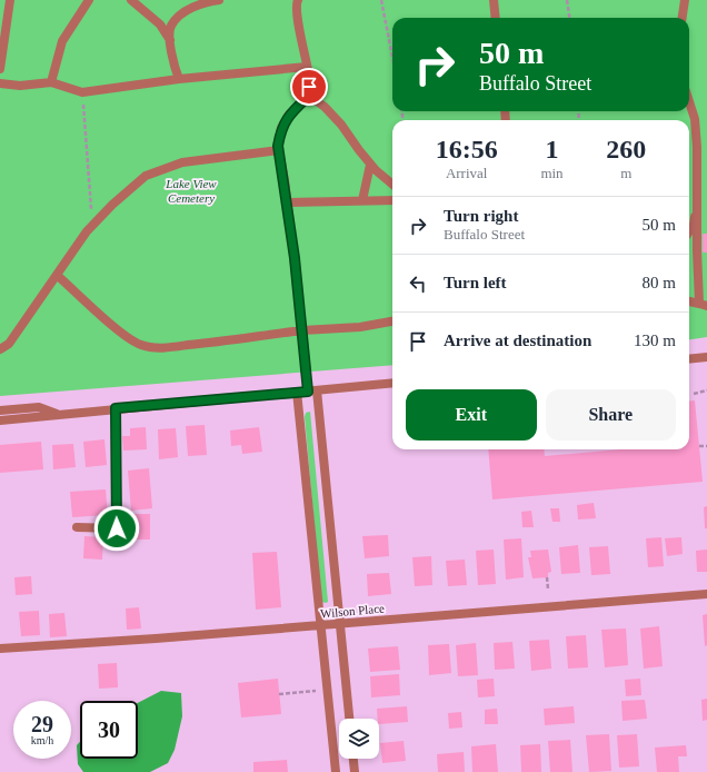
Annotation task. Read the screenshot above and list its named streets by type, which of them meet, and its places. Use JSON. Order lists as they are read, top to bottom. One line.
{"streets":{"street":["Wilson Place"]},"parks":["Lake View Cemetery"],"page":{"turn":["50 m","Buffalo Street"],"eta":["16:56","Arrival","1","min","260","m"],"list":[{"name":"Turn right","note":"Buffalo Street","value":"50 m"},{"name":"Turn left","value":"80 m"},{"name":"Arrive at destination","value":"130 m"}],"buttons":["Exit","Share"],"speed":"29 km/h","limit":"30"}}
